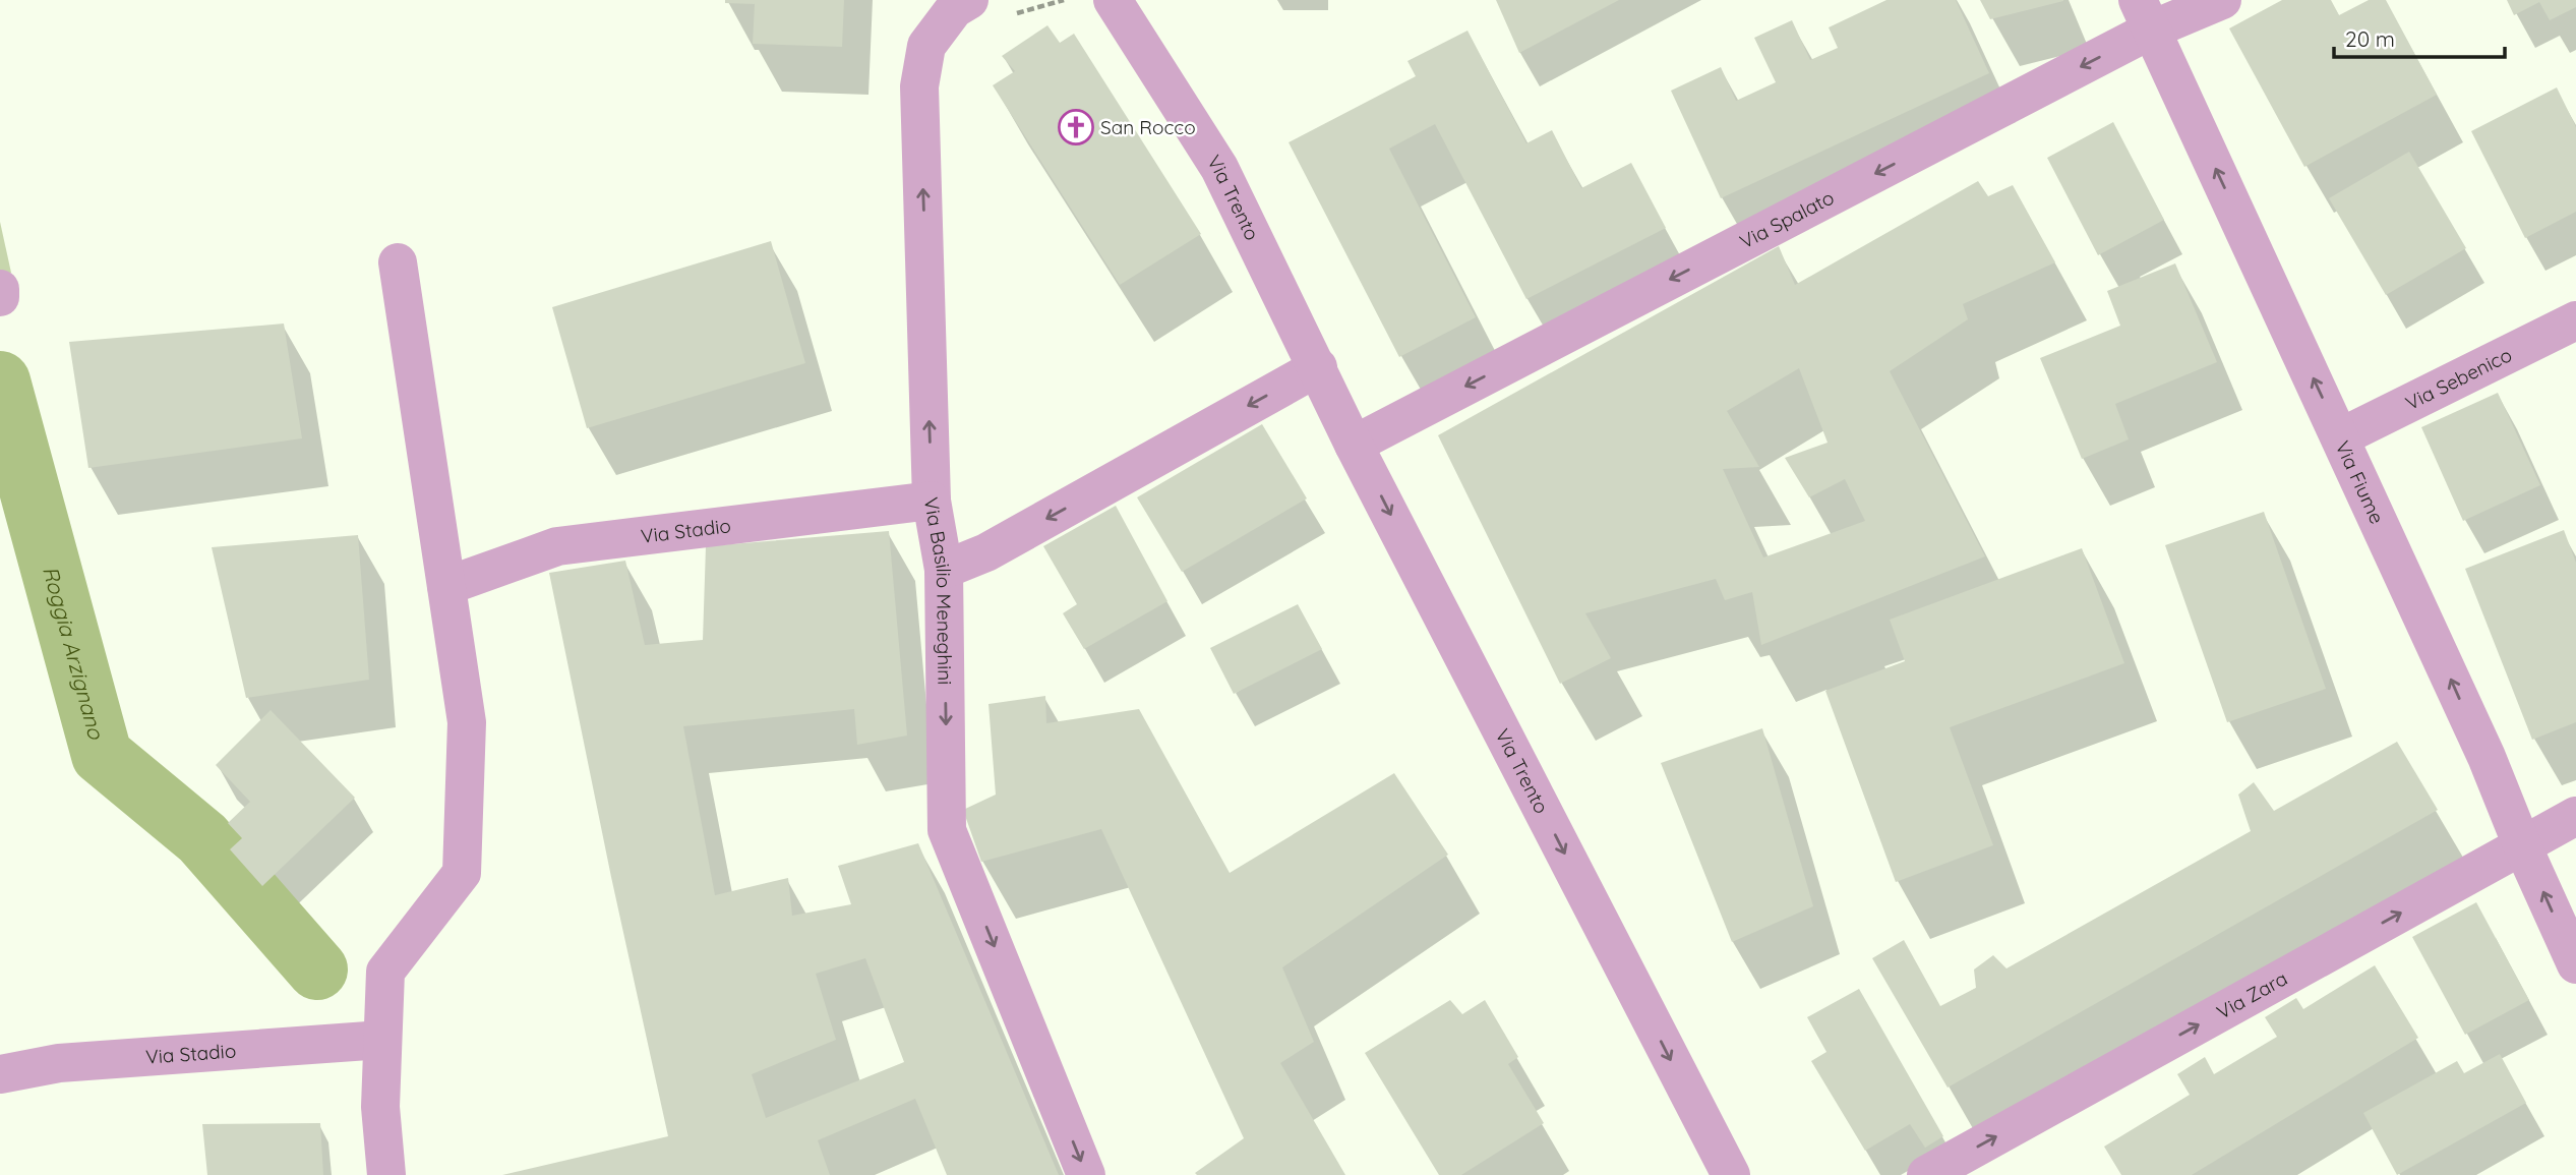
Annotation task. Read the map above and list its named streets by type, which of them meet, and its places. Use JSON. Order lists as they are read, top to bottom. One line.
{"streets":{"street":["Via Trento","Via Spalato","Via Sebenico","Via Fiume","Via Stadio","Via Basilio Meneghini","Via Zara"]},"crossings":[["Via Trento","Via Spalato"],["Via Spalato","Via Fiume"],["Via Sebenico","Via Fiume"],["Via Fiume","Via Zara"],["Via Stadio","Via Basilio Meneghini"]],"one_way":["Via Trento","Via Spalato","Via Fiume","Via Zara"],"water":["Roggia Arzignano"],"places":{"church":["San Rocco"]},"scale_bar":"20 m"}
